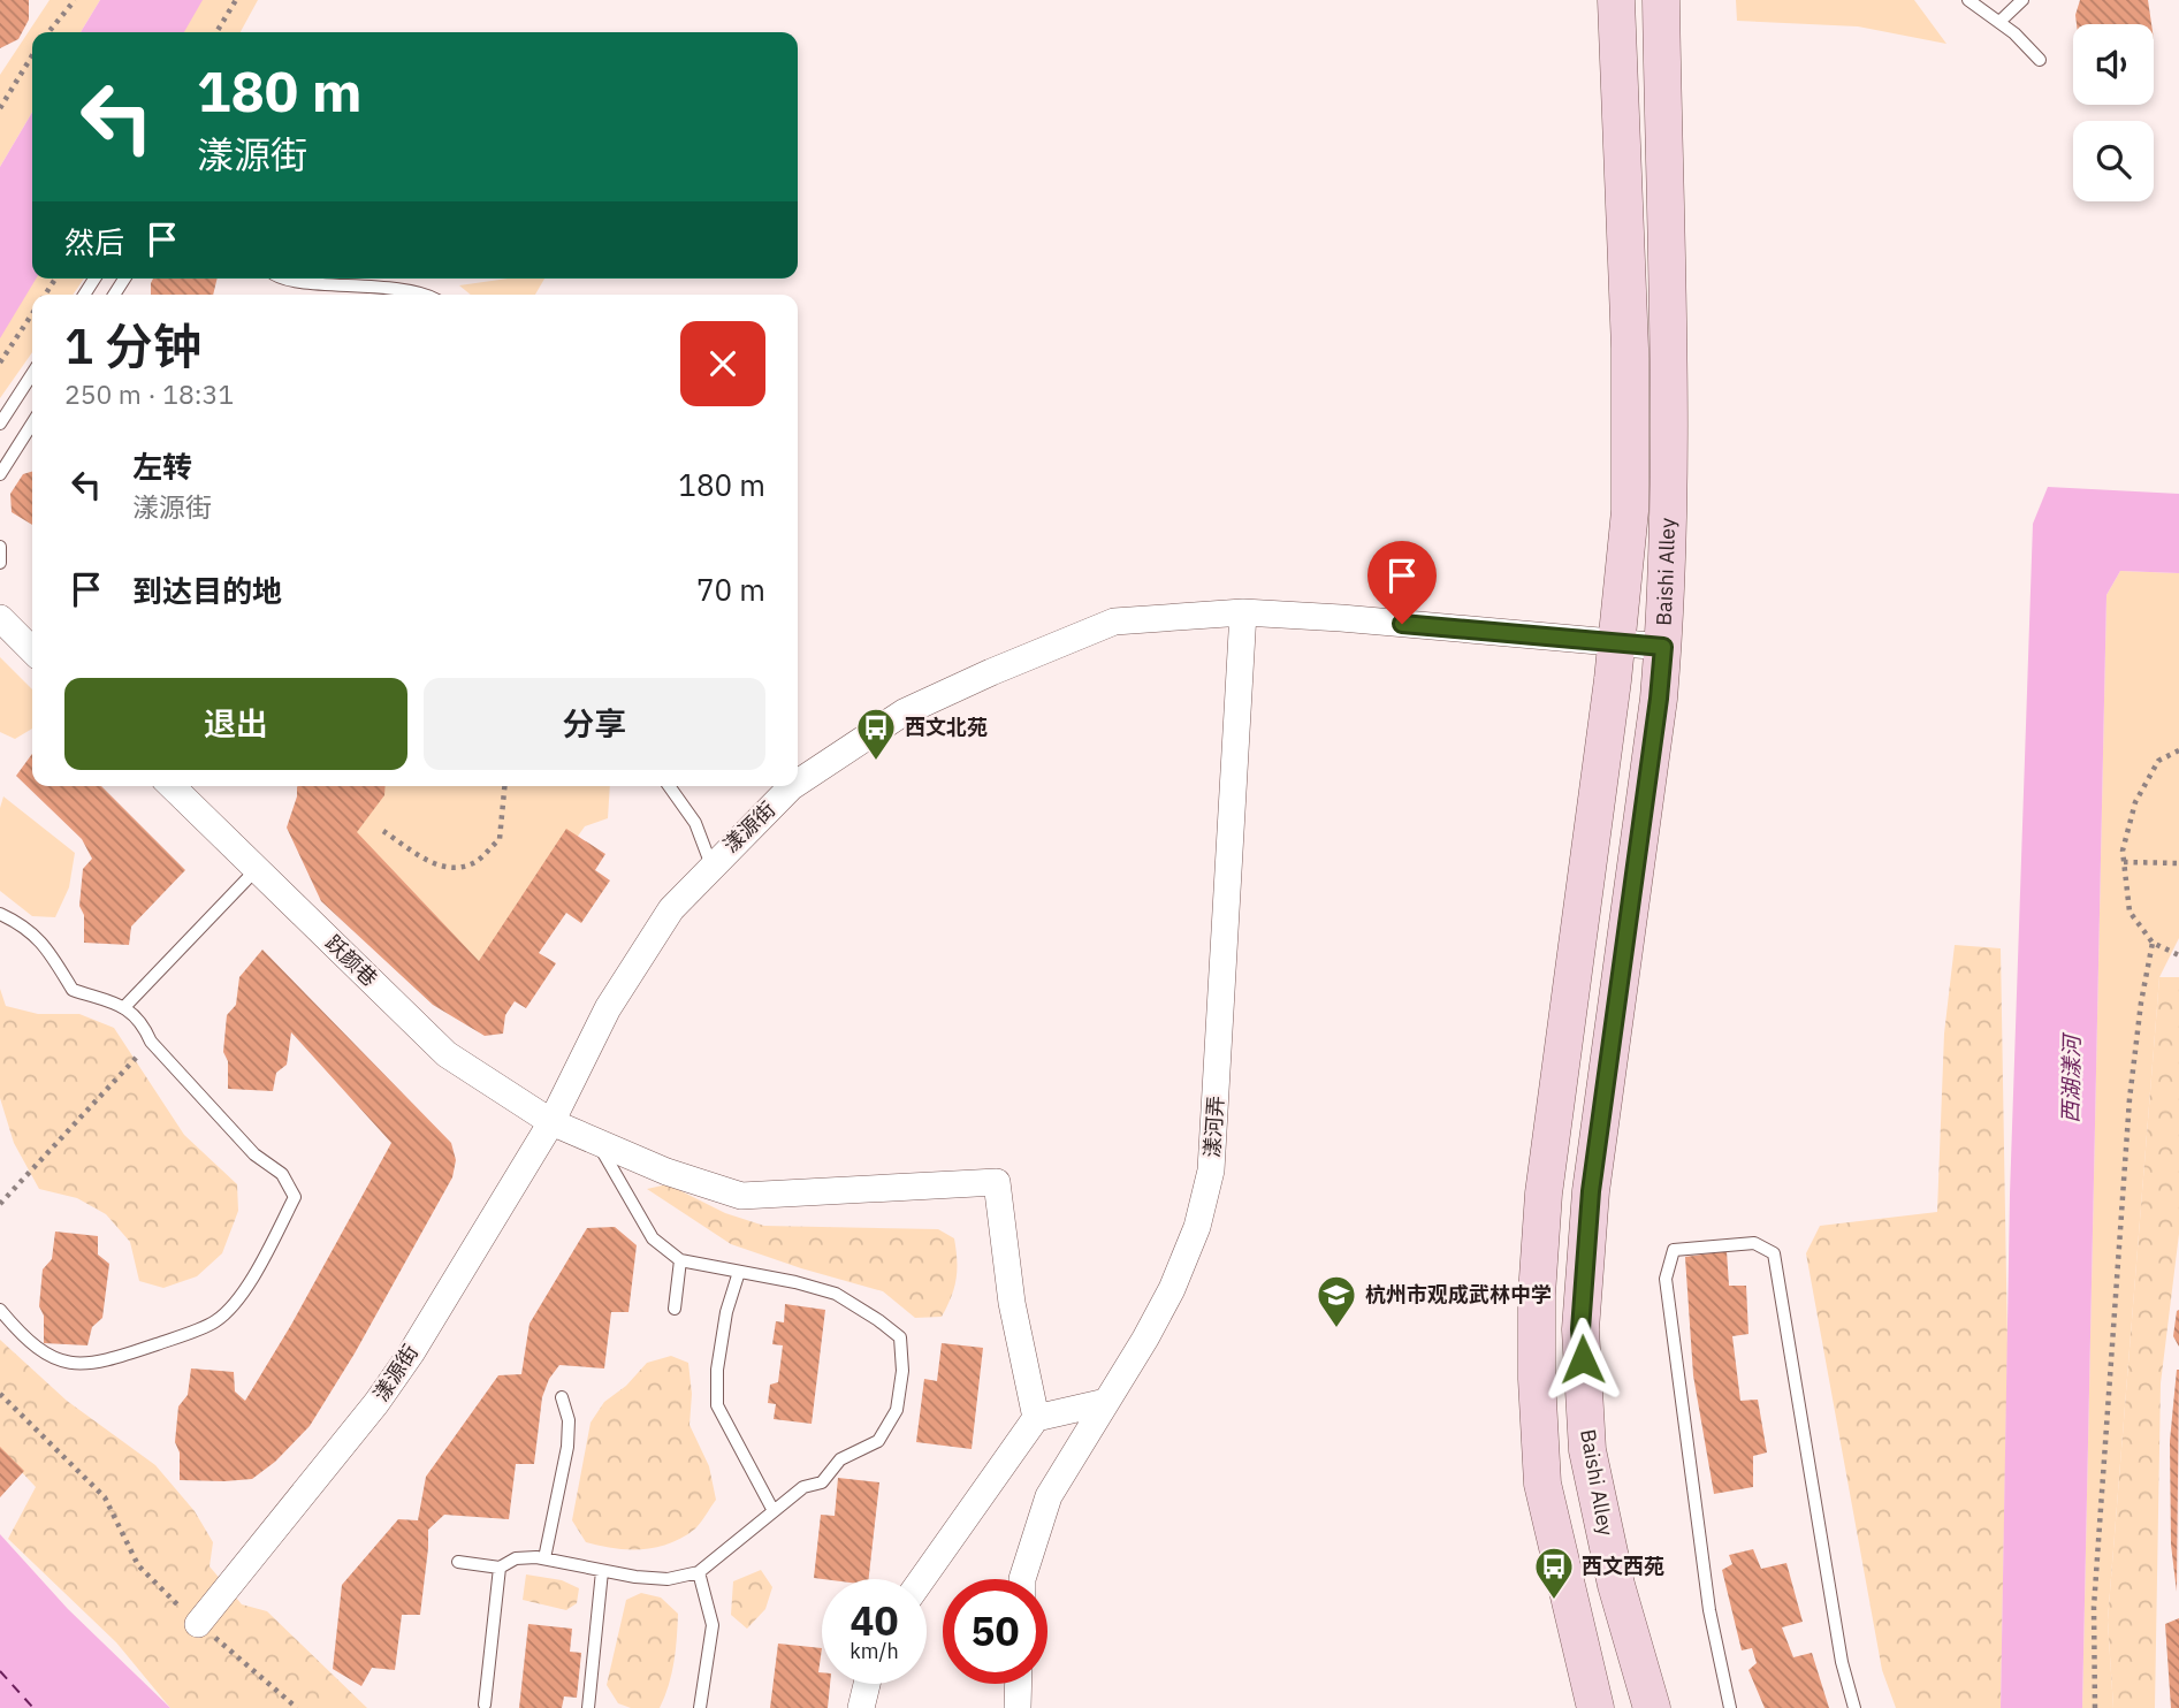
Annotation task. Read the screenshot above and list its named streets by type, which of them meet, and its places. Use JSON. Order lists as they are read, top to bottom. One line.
{"streets":{"main road":["Baishi Alley"],"street":["漾源街","跃颜巷","漾河弄"]},"crossings":[["Baishi Alley","漾源街"],["漾源街","跃颜巷"],["漾源街","漾河弄"]],"water":["西湖漾河"],"places":{"bus stop":["西文北苑","西文西苑"],"school or university":["杭州市观成武林中学"]},"page":{"turn":["180 m","漾源街"],"then":"然后","heading":["1 分钟","250 m · 18:31"],"list":[{"name":"左转","note":"漾源街","value":"180 m"},{"name":"到达目的地","value":"70 m"}],"buttons":["退出","分享"],"speed":"40 km/h","limit":"50"}}
